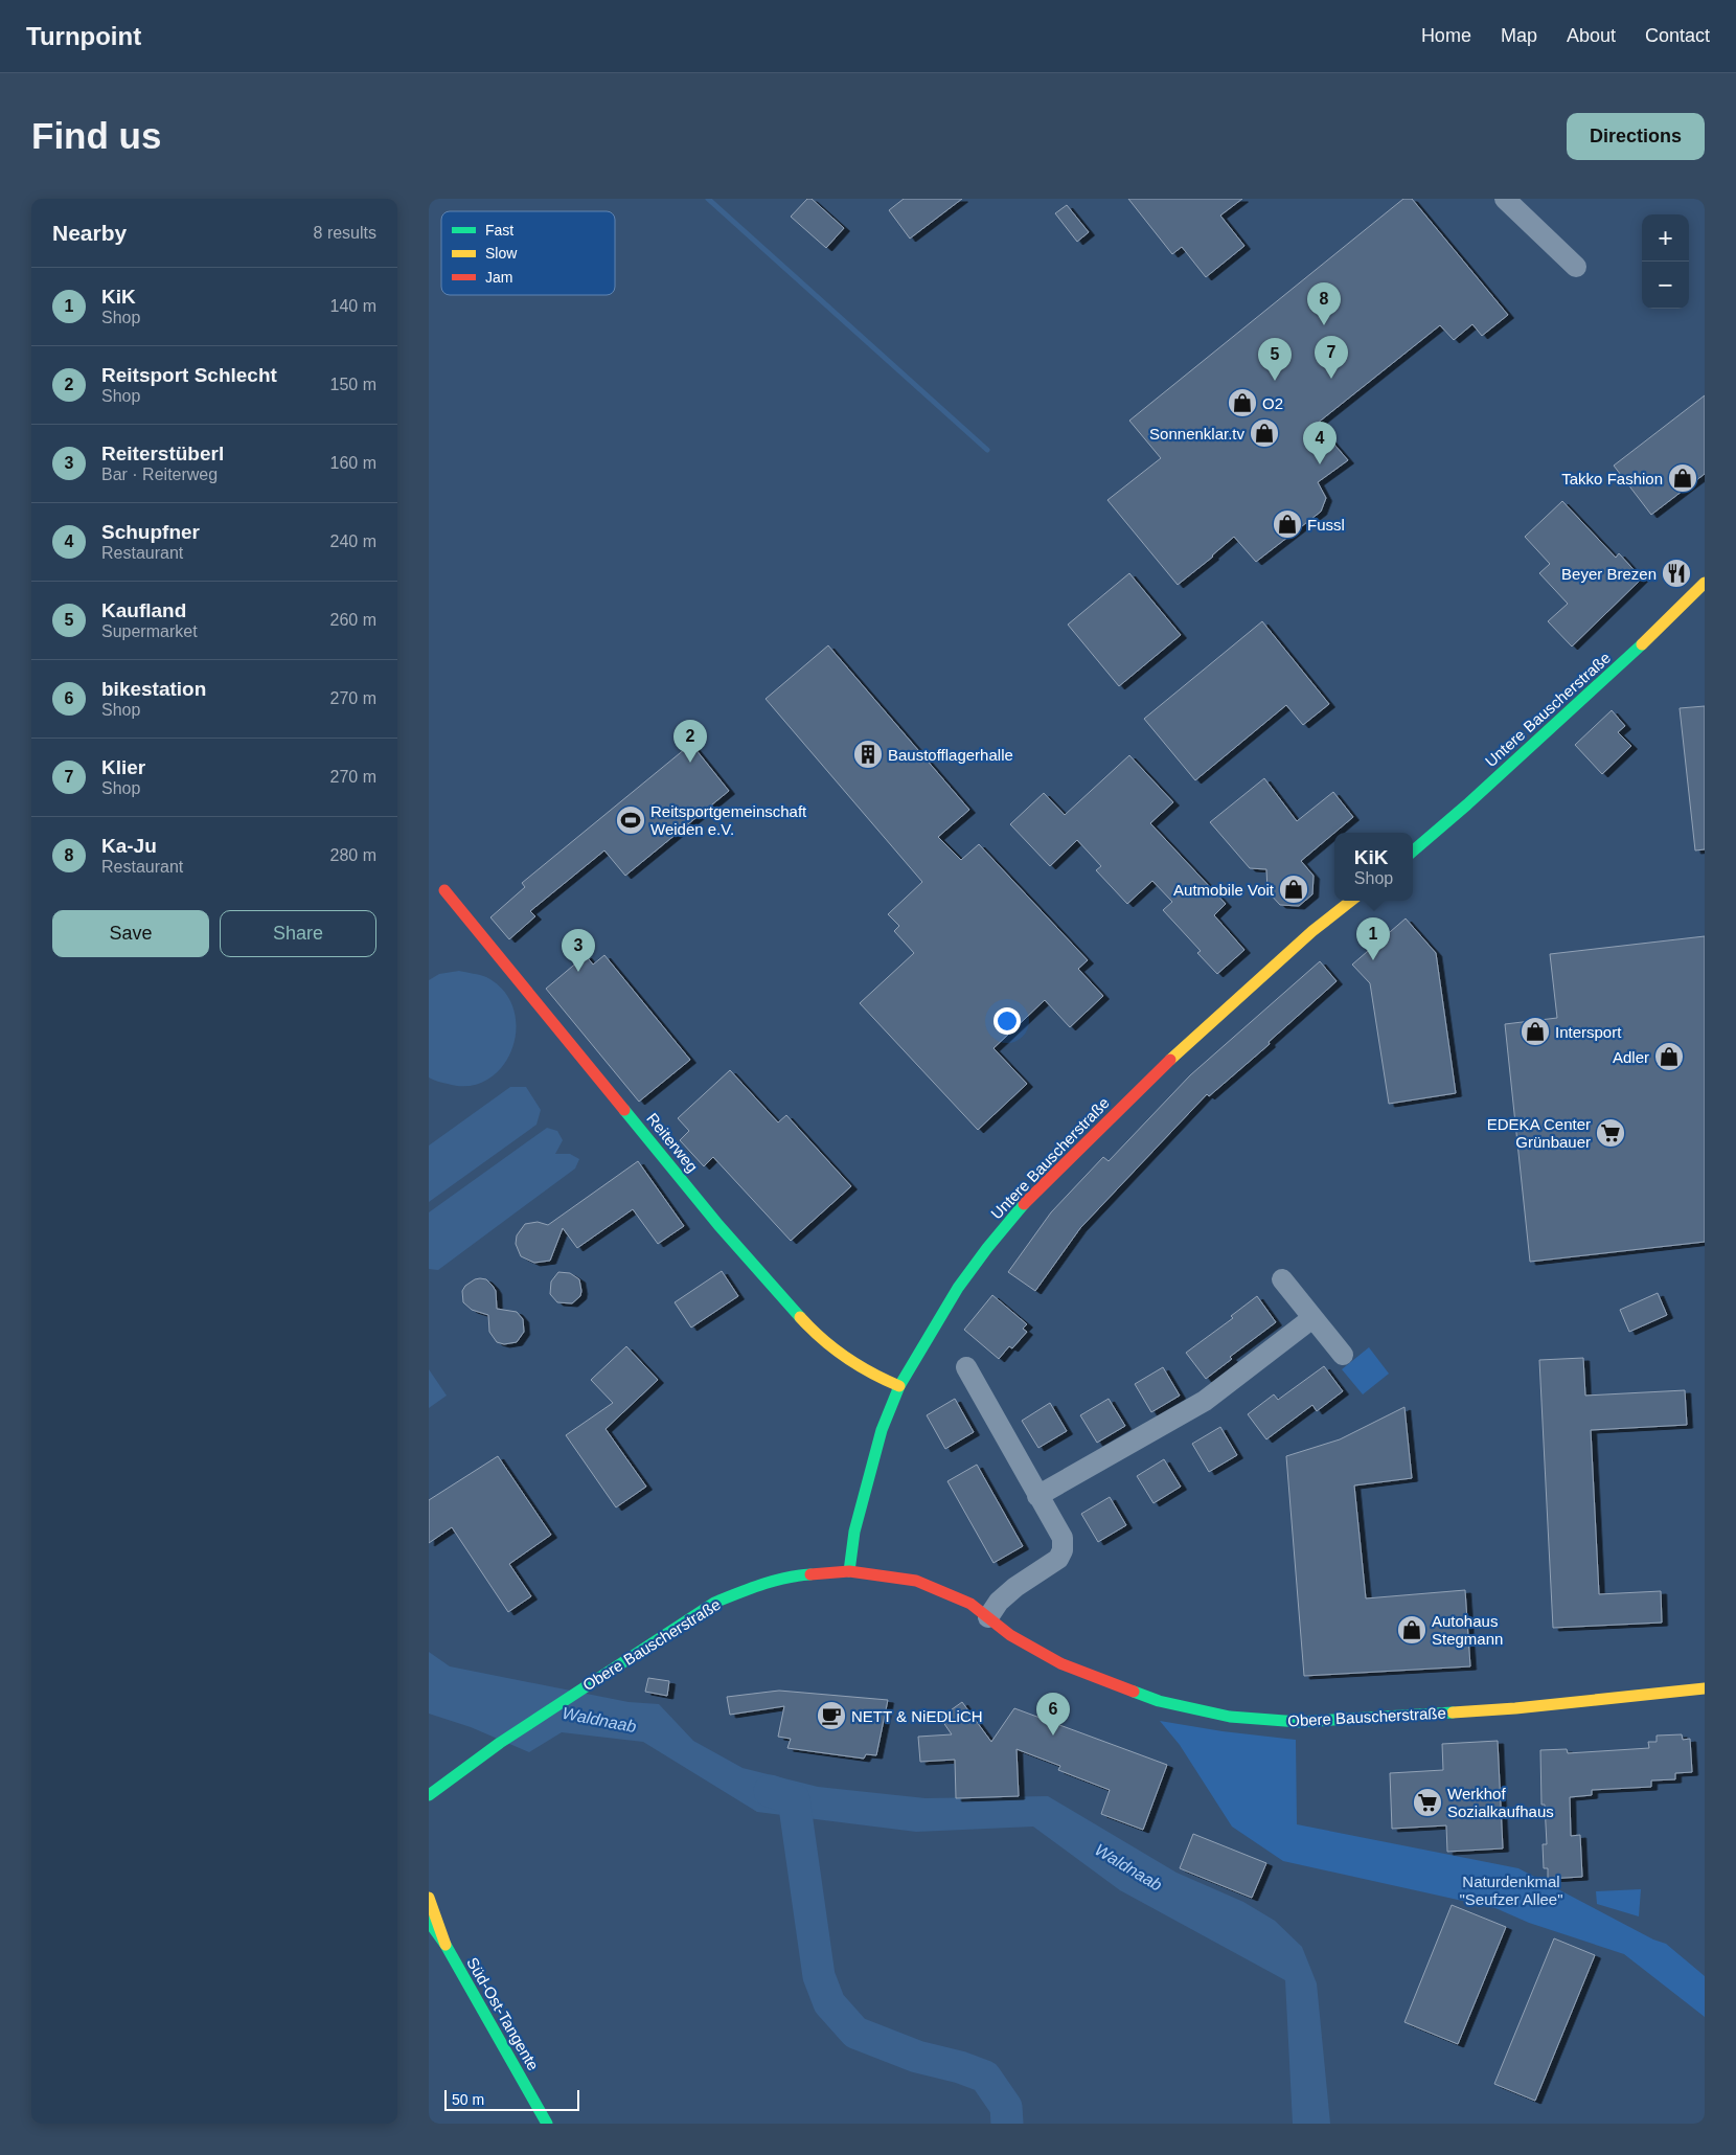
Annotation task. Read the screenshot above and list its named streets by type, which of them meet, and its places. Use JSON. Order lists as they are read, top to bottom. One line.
{"streets":{"street":["Untere Bauscherstraße","Reiterweg","Obere Bauscherstraße","Süd-Ost-Tangente"]},"crossings":[["Untere Bauscherstraße","Reiterweg"],["Untere Bauscherstraße","Obere Bauscherstraße"]],"water":["Waldnaab"],"parks":["Naturdenkmal \"Seufzer Allee\""],"places":{"shop":["O2","Sonnenklar.tv","Takko Fashion","Fussl","Autmobile Voit","Intersport","Adler","Autohaus Stegmann"],"restaurant":["Beyer Brezen"],"building":["Baustofflagerhalle"],"sports":["Reitsportgemeinschaft Weiden e.V."],"supermarket":["EDEKA Center Grünbauer","Werkhof Sozialkaufhaus"],"cafe":["NETT & NiEDLiCH"]},"legend":["Fast","Slow","Jam"],"scale_bar":"50 m","page":{"header":"Turnpoint","nav":["Home","Map","About","Contact"],"buttons":["Directions",["Save","Share"]],"title":"Find us","heading":["Nearby","8 results"],"map_buttons":["+","−"],"list":[{"mark":"1","name":"KiK","note":"Shop","value":"140 m"},{"mark":"2","name":"Reitsport Schlecht","note":"Shop","value":"150 m"},{"mark":"3","name":"Reiterstüberl","note":"Bar · Reiterweg","value":"160 m"},{"mark":"4","name":"Schupfner","note":"Restaurant","value":"240 m"},{"mark":"5","name":"Kaufland","note":"Supermarket","value":"260 m"},{"mark":"6","name":"bikestation","note":"Shop","value":"270 m"},{"mark":"7","name":"Klier","note":"Shop","value":"270 m"},{"mark":"8","name":"Ka-Ju","note":"Restaurant","value":"280 m"}],"pins":["8","7","5","4","2","1","3","6"],"popup":["KiK","Shop"],"scale":"50 m"}}
